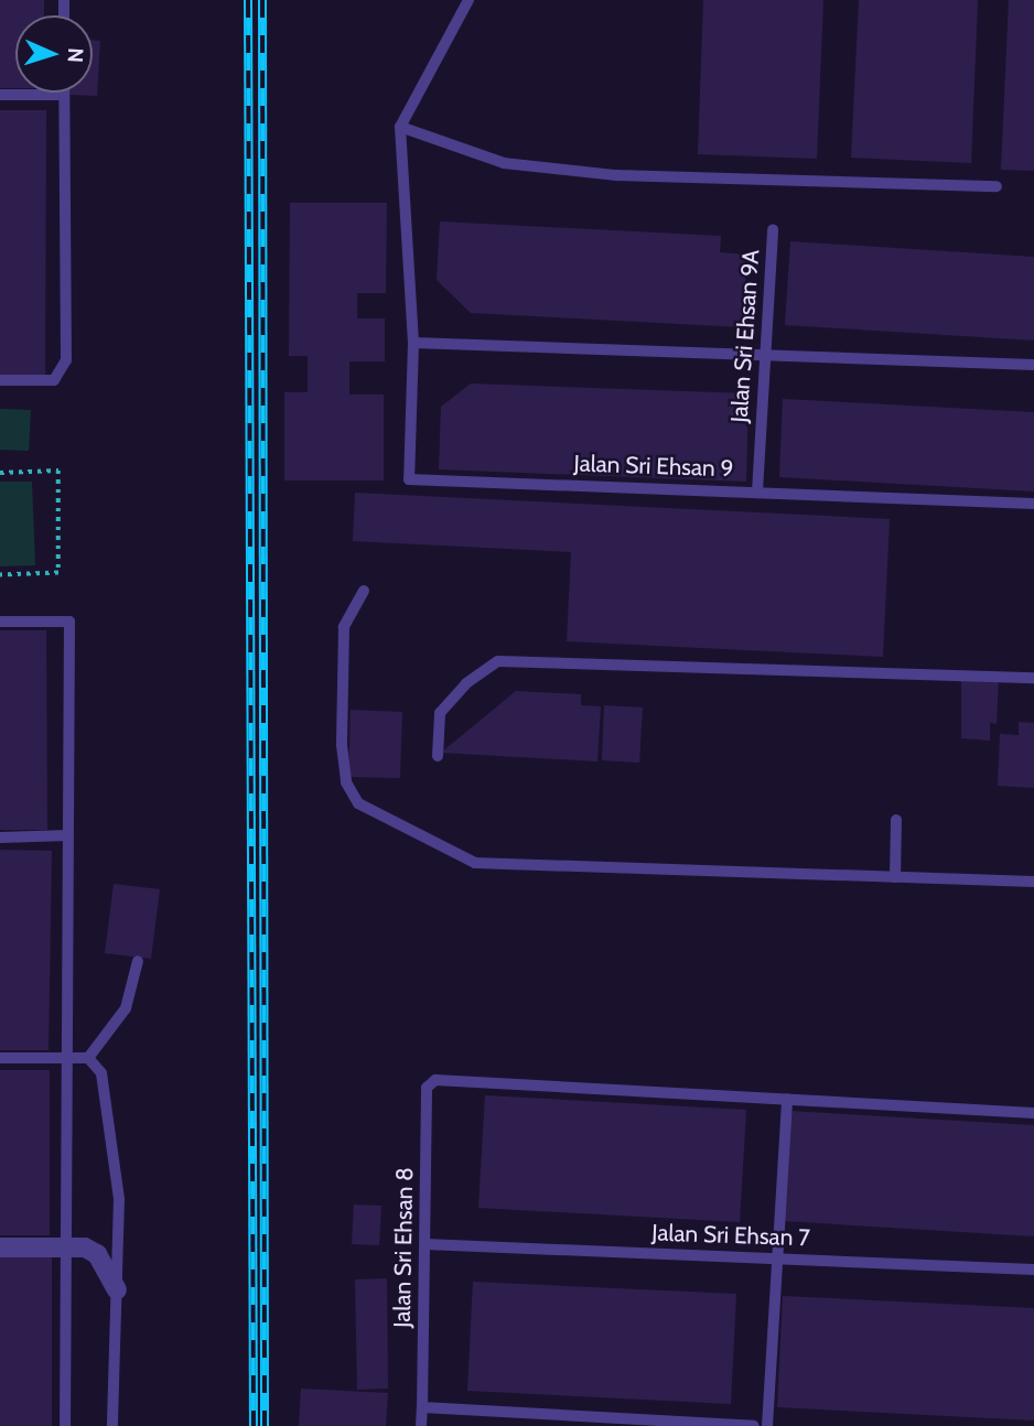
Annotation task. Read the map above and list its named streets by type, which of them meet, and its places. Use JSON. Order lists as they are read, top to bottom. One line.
{"streets":{"lane":["Jalan Sri Ehsan 9A","Jalan Sri Ehsan 9","Jalan Sri Ehsan 7","Jalan Sri Ehsan 8"]},"crossings":[["Jalan Sri Ehsan 9A","Jalan Sri Ehsan 9"],["Jalan Sri Ehsan 7","Jalan Sri Ehsan 8"]],"north":"right"}
